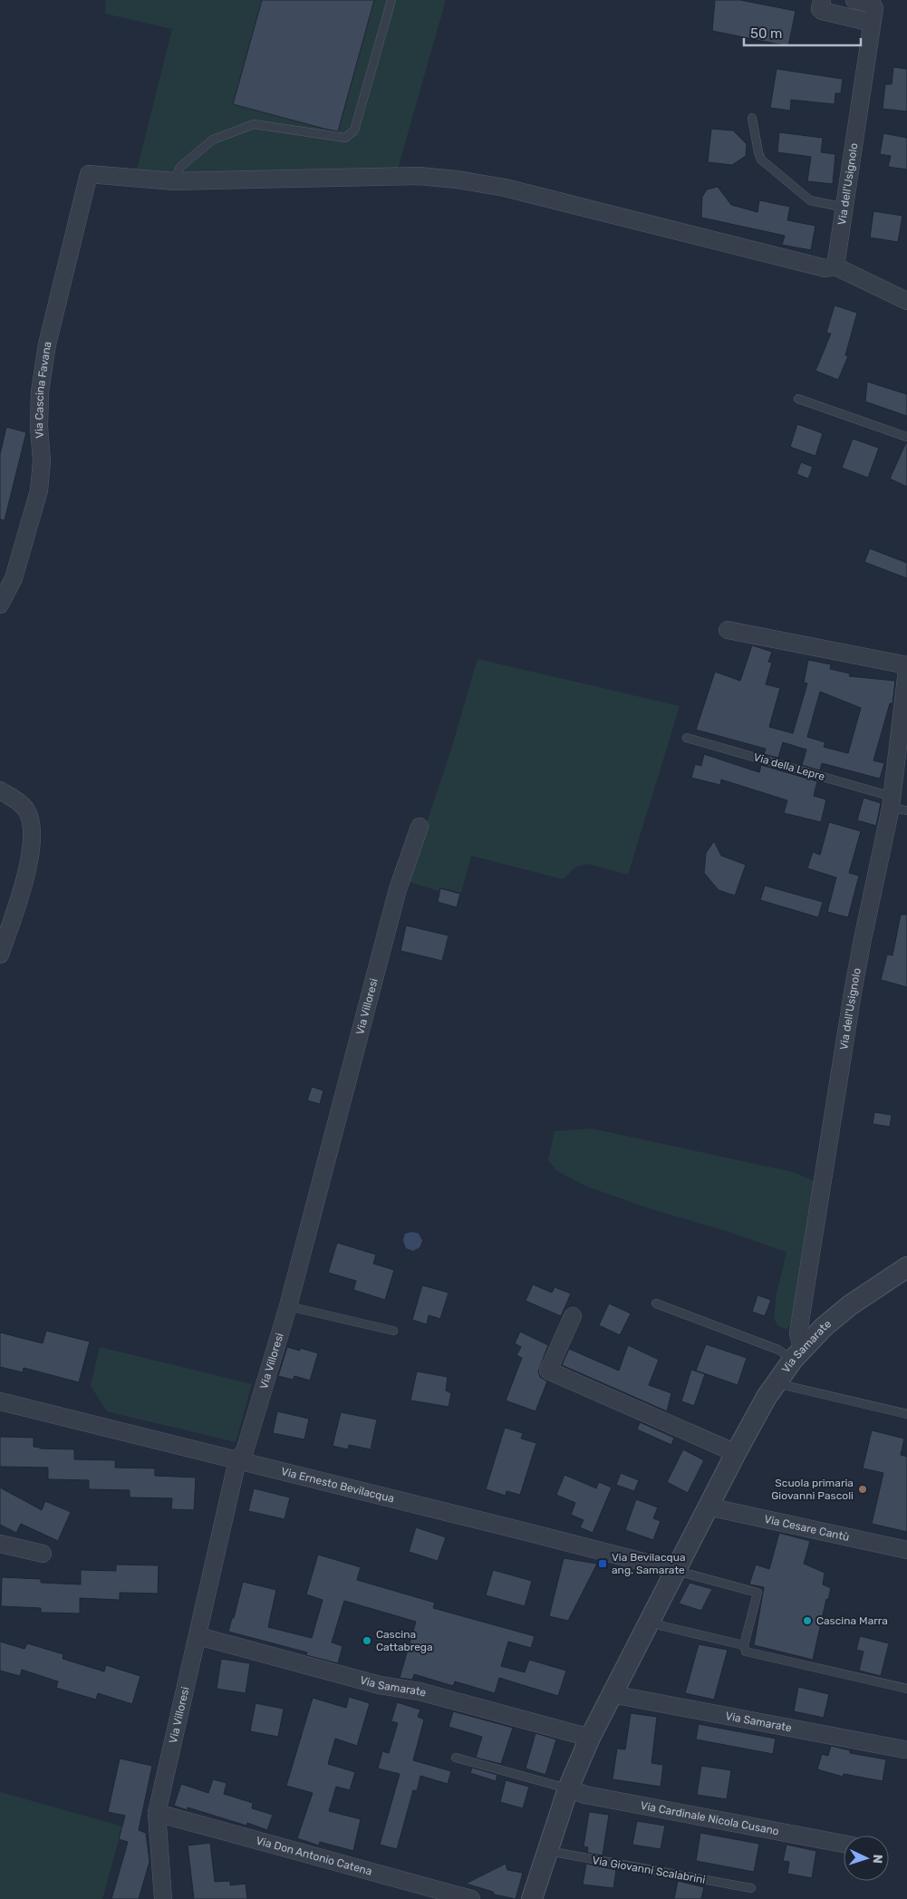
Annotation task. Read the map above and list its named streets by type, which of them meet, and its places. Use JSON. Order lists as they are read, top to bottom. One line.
{"streets":{"street":["Via dell'Usignolo","Via Cascina Favana","Via Villoresi","Via Samarate","Via Ernesto Bevilacqua","Via Cesare Cantù","Via Cardinale Nicola Cusano","Via Don Antonio Catena"],"lane":["Via della Lepre","Via Giovanni Scalabrini"]},"crossings":[["Via dell'Usignolo","Via della Lepre"],["Via dell'Usignolo","Via Samarate"],["Via Villoresi","Via Samarate"],["Via Villoresi","Via Ernesto Bevilacqua"],["Via Villoresi","Via Don Antonio Catena"],["Via Samarate","Via Ernesto Bevilacqua"],["Via Samarate","Via Cesare Cantù"],["Via Samarate","Via Cardinale Nicola Cusano"],["Via Samarate","Via Giovanni Scalabrini"]],"places":{"other":["Scuola primaria Giovanni Pascoli","Cascina Marra","Cascina Cattabrega"],"transit":["Via Bevilacqua ang. Samarate"]},"scale_bar":"50 m","north":"right"}
